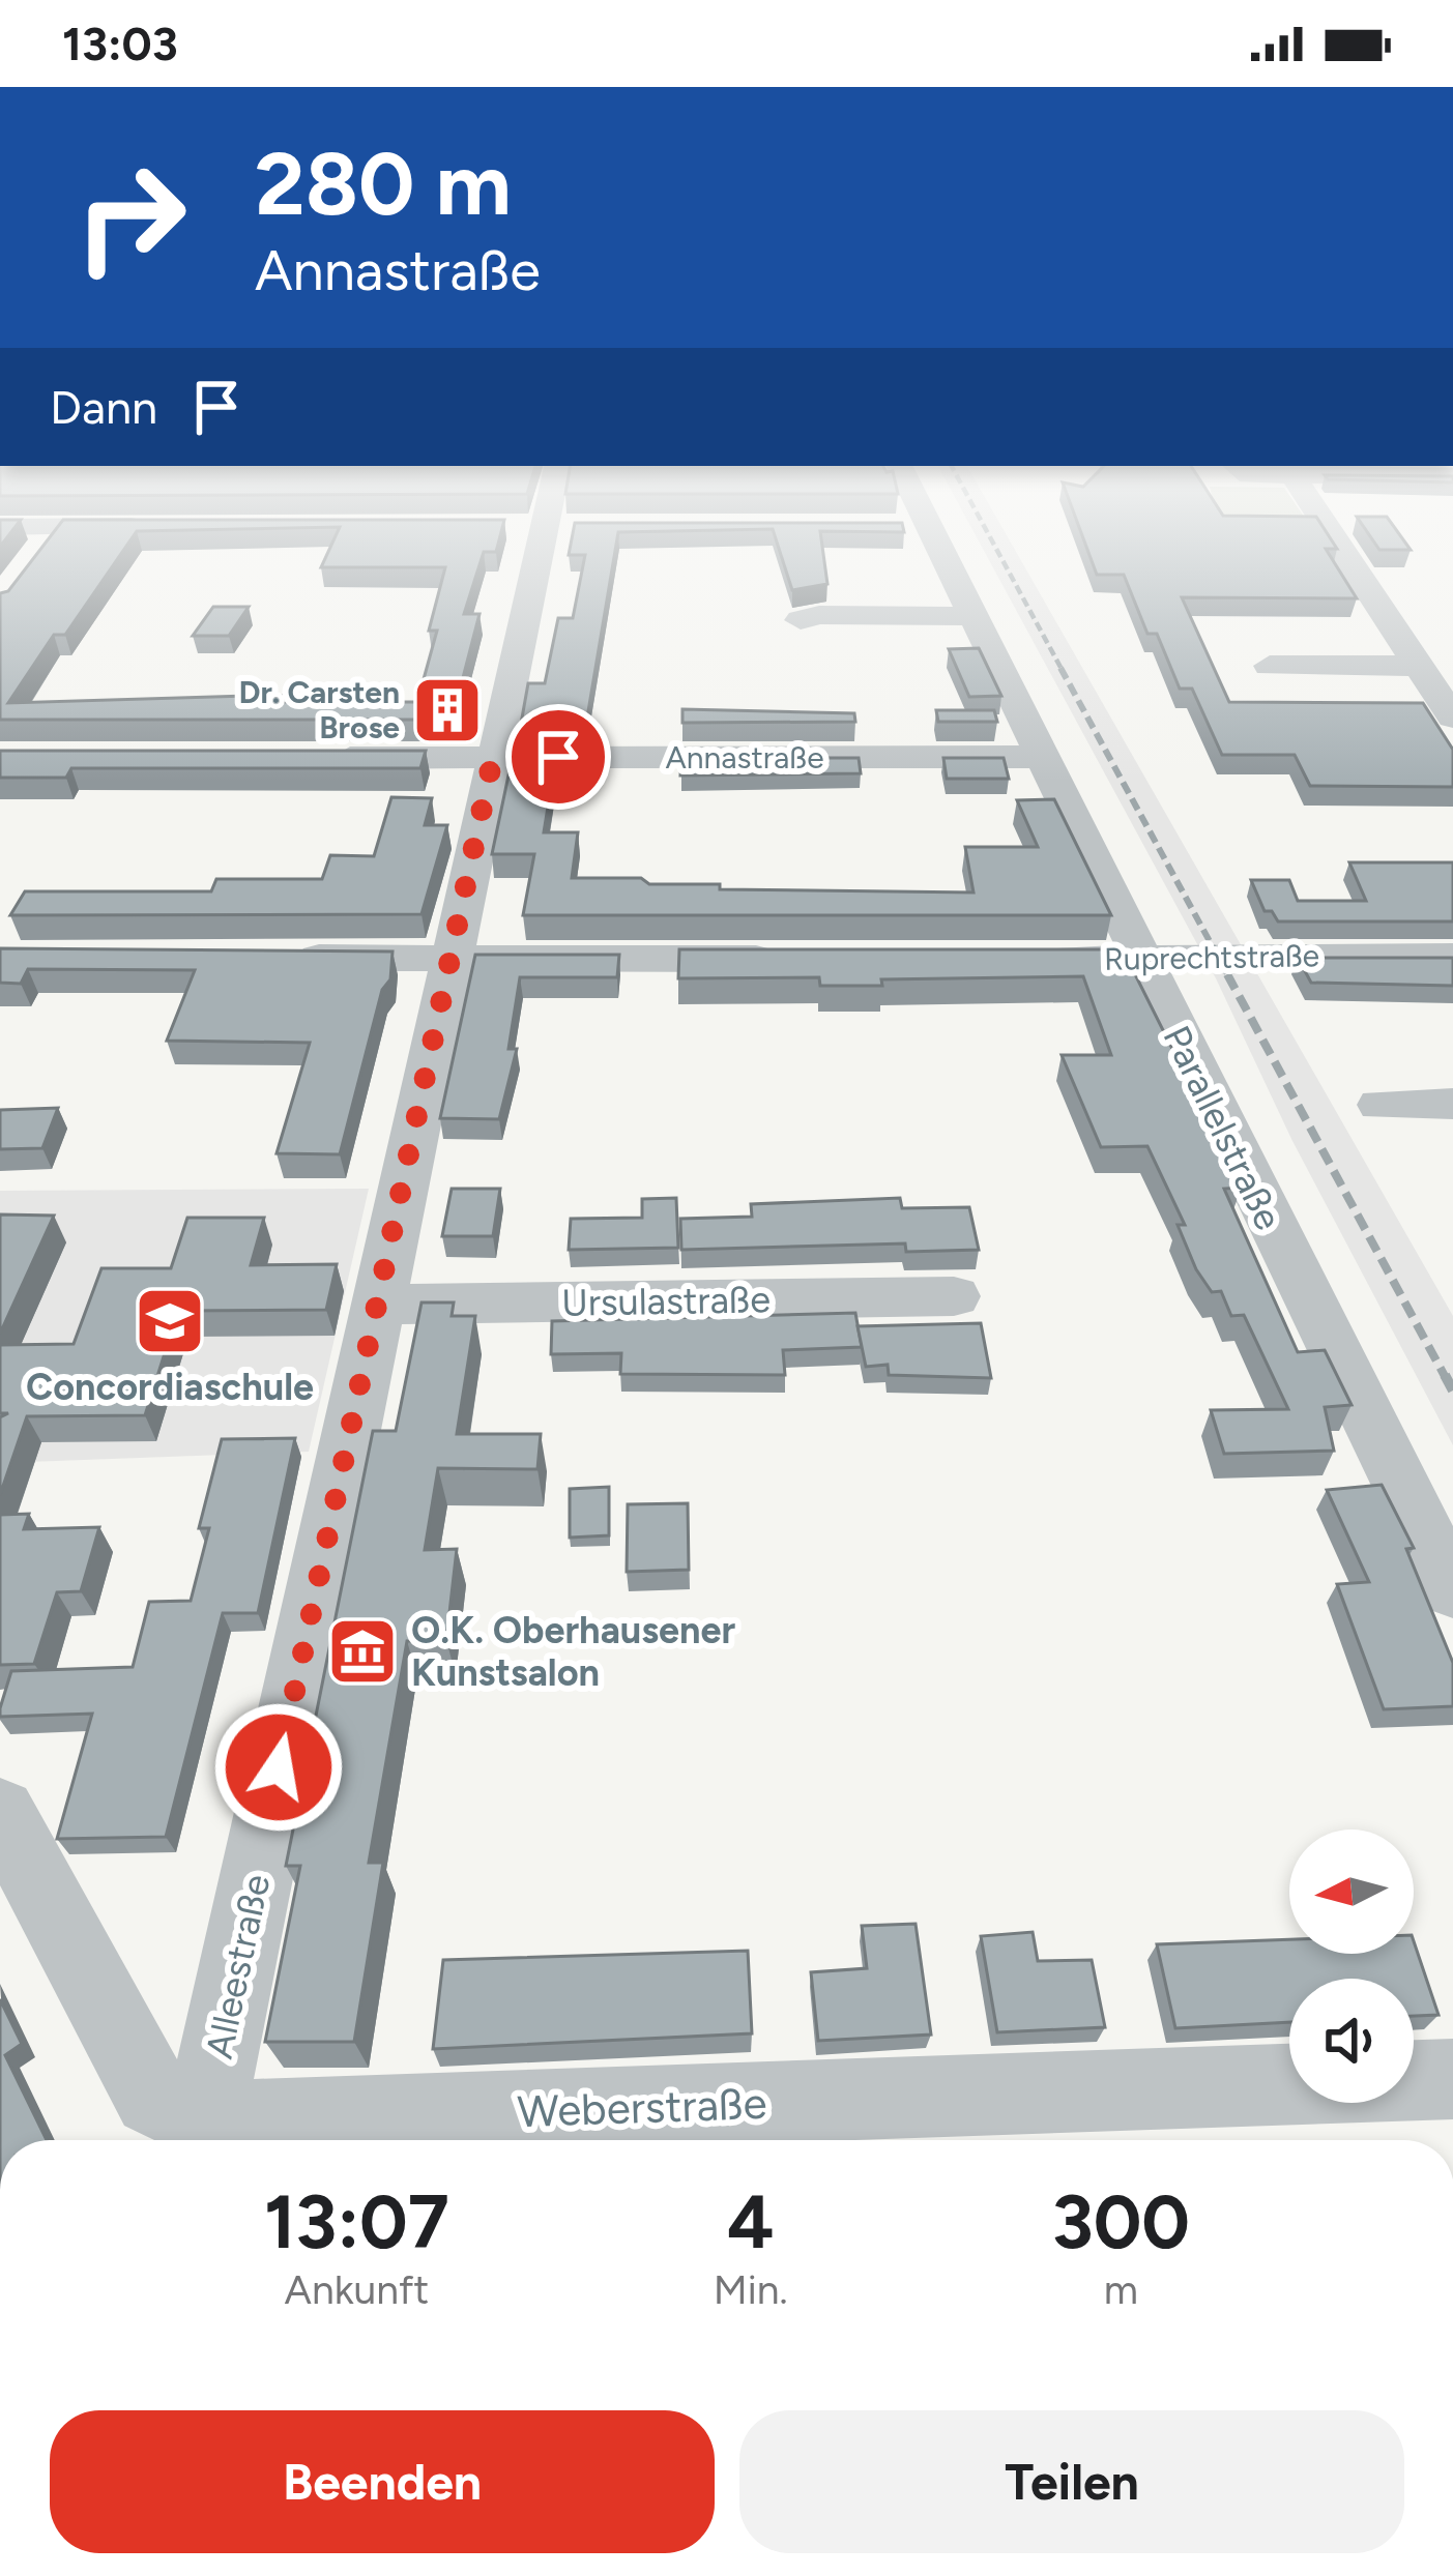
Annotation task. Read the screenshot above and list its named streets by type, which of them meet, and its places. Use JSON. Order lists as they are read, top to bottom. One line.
{"streets":{"street":["Annastraße","Ruprechtstraße","Parallelstraße","Ursulastraße","Alleestraße","Weberstraße"]},"crossings":[["Annastraße","Parallelstraße"],["Annastraße","Alleestraße"],["Ruprechtstraße","Parallelstraße"],["Ursulastraße","Alleestraße"],["Alleestraße","Weberstraße"]],"places":{"building":["Dr. Carsten Brose"],"school or university":["Concordiaschule"],"museum":["O.K. Oberhausener Kunstsalon"]},"north":"left","page":{"status":"13:03","turn":["280 m","Annastraße"],"then":"Dann","eta":["13:07","Ankunft","4","Min.","300","m"],"buttons":["Beenden","Teilen"]}}
